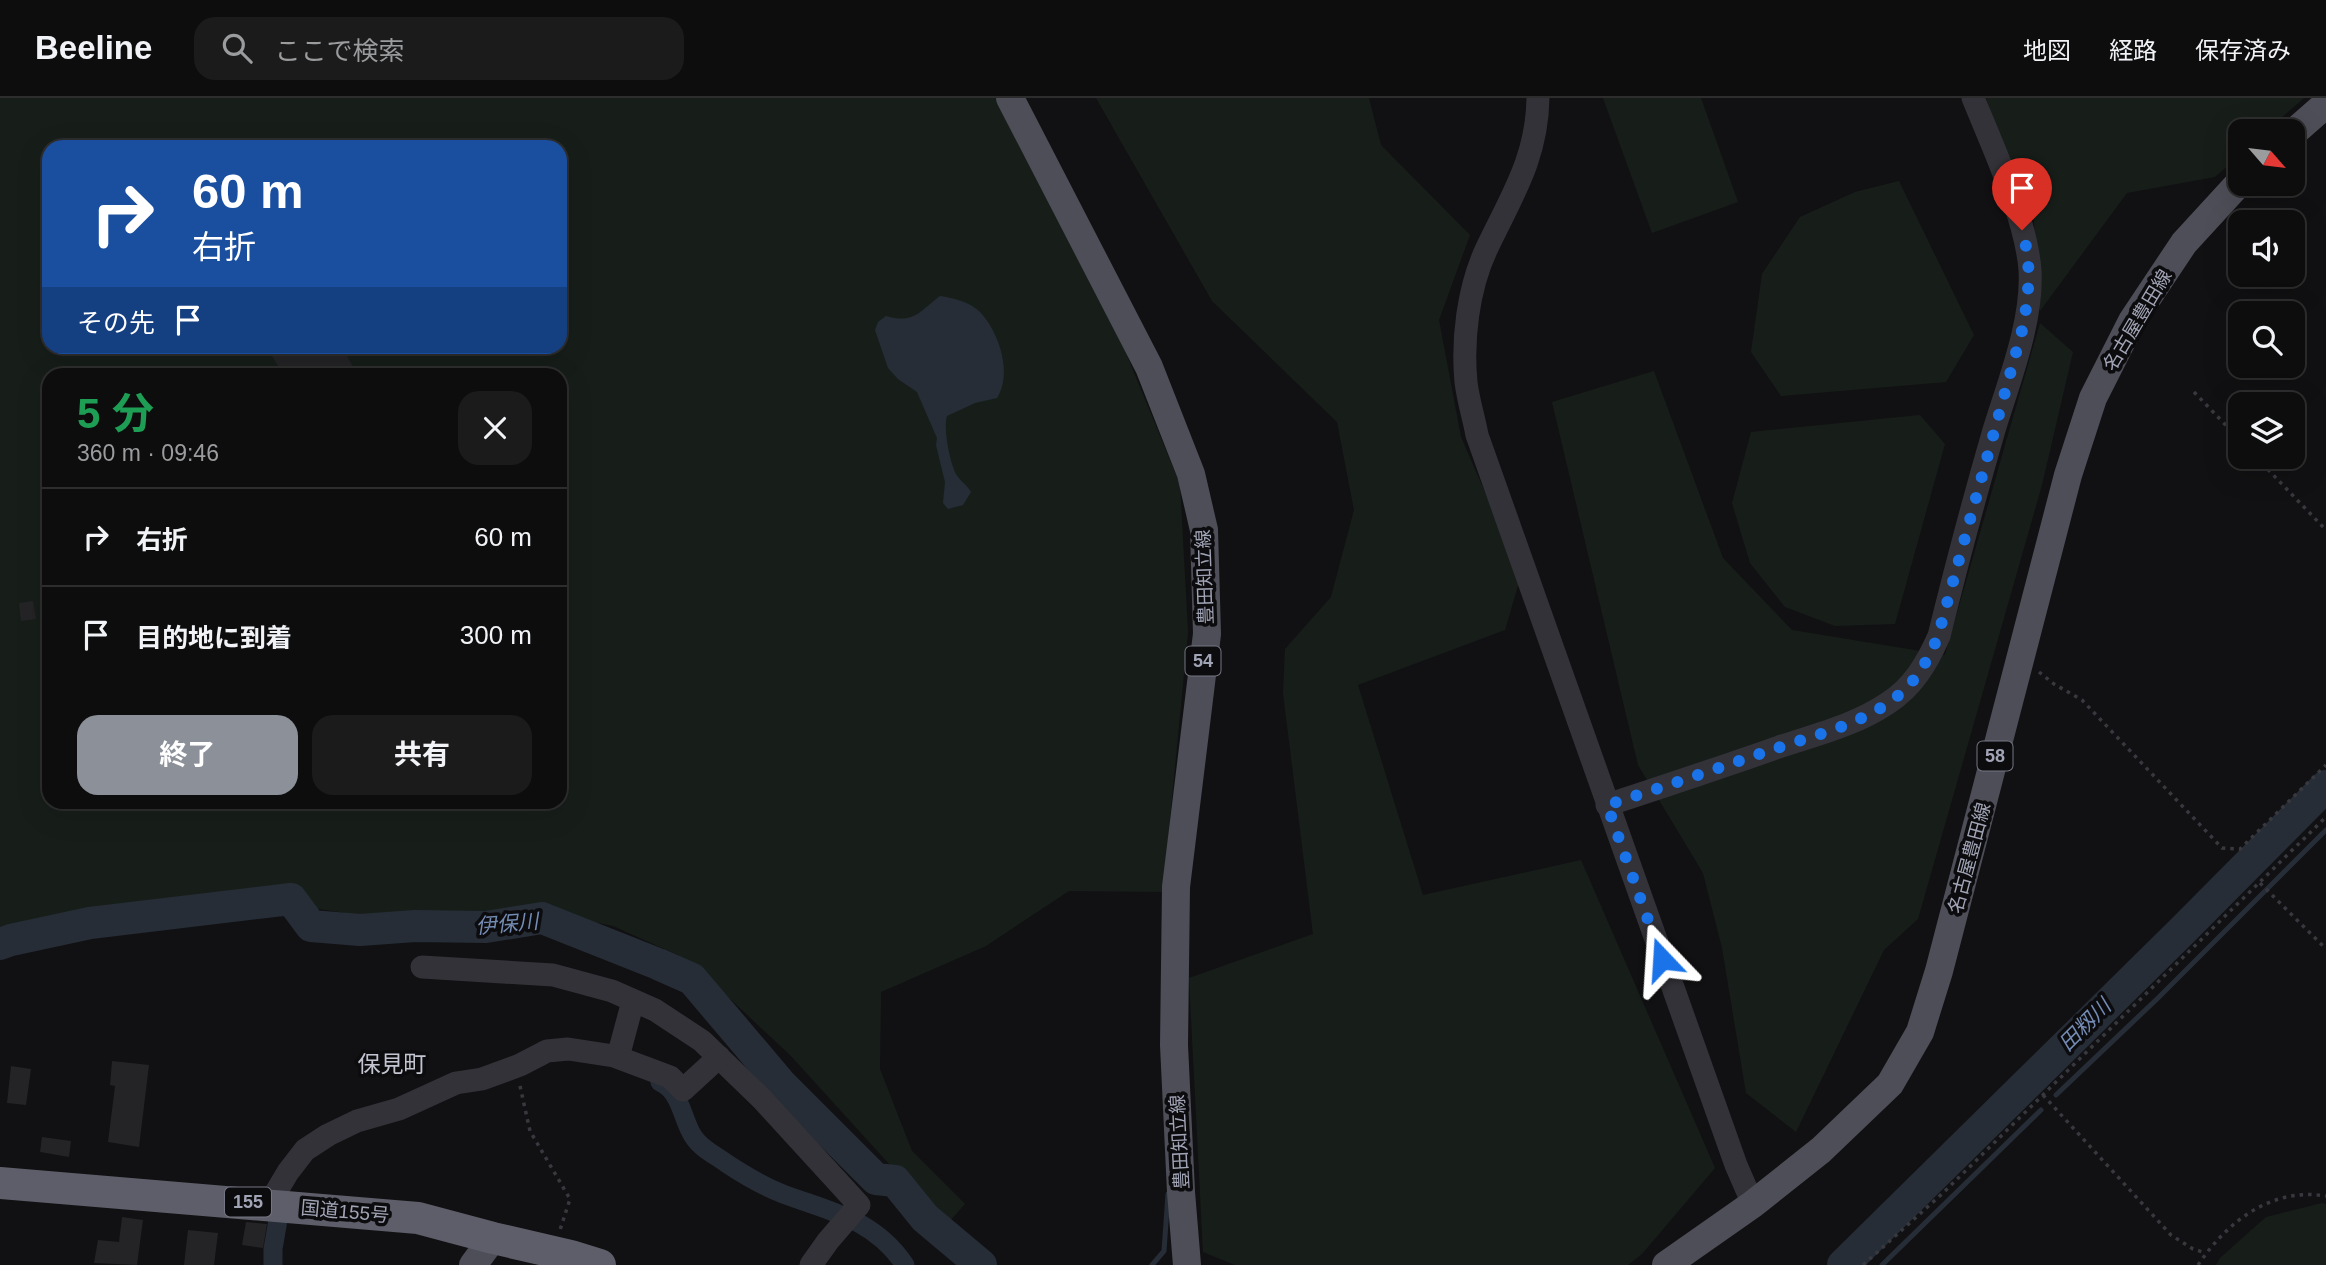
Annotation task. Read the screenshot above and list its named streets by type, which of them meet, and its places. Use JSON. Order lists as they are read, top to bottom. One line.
{"streets":{"highway":["155","国道155号"],"main road":["名古屋豊田線","豊田知立線","54","58"]},"districts":["保見町"],"water":["伊保川","田籾川"],"north":"bottom right","page":{"header":"Beeline","search":"ここで検索","nav":["地図","経路","保存済み"],"turn":["60 m","右折"],"then":"その先","heading":["5 分","360 m · 09:46"],"list":[{"name":"右折","value":"60 m"},{"name":"目的地に到着","value":"300 m"}],"buttons":["終了","共有"]}}
